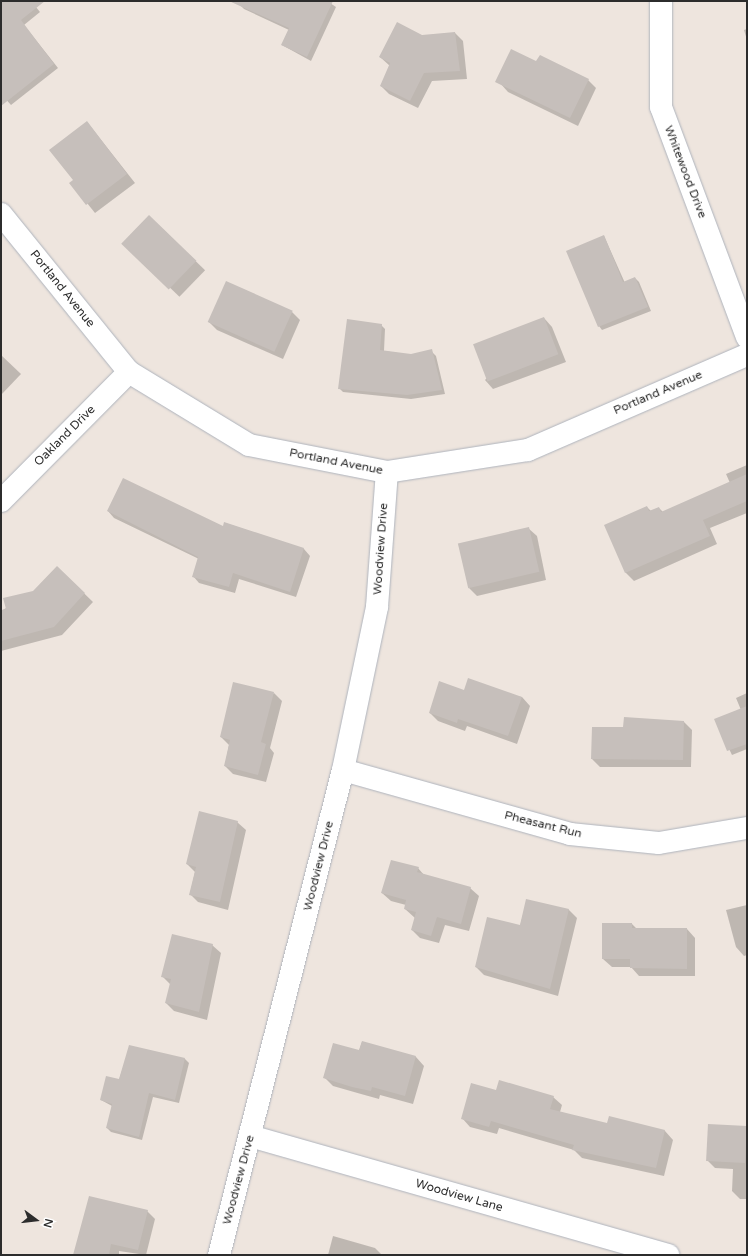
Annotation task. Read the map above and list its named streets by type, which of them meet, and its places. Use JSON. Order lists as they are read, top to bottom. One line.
{"streets":{"street":["Whitewood Drive","Portland Avenue","Oakland Drive","Woodview Drive","Pheasant Run","Woodview Lane"]},"crossings":[["Portland Avenue","Oakland Drive"],["Portland Avenue","Woodview Drive"],["Woodview Drive","Pheasant Run"],["Woodview Drive","Woodview Lane"]],"north":"right"}
